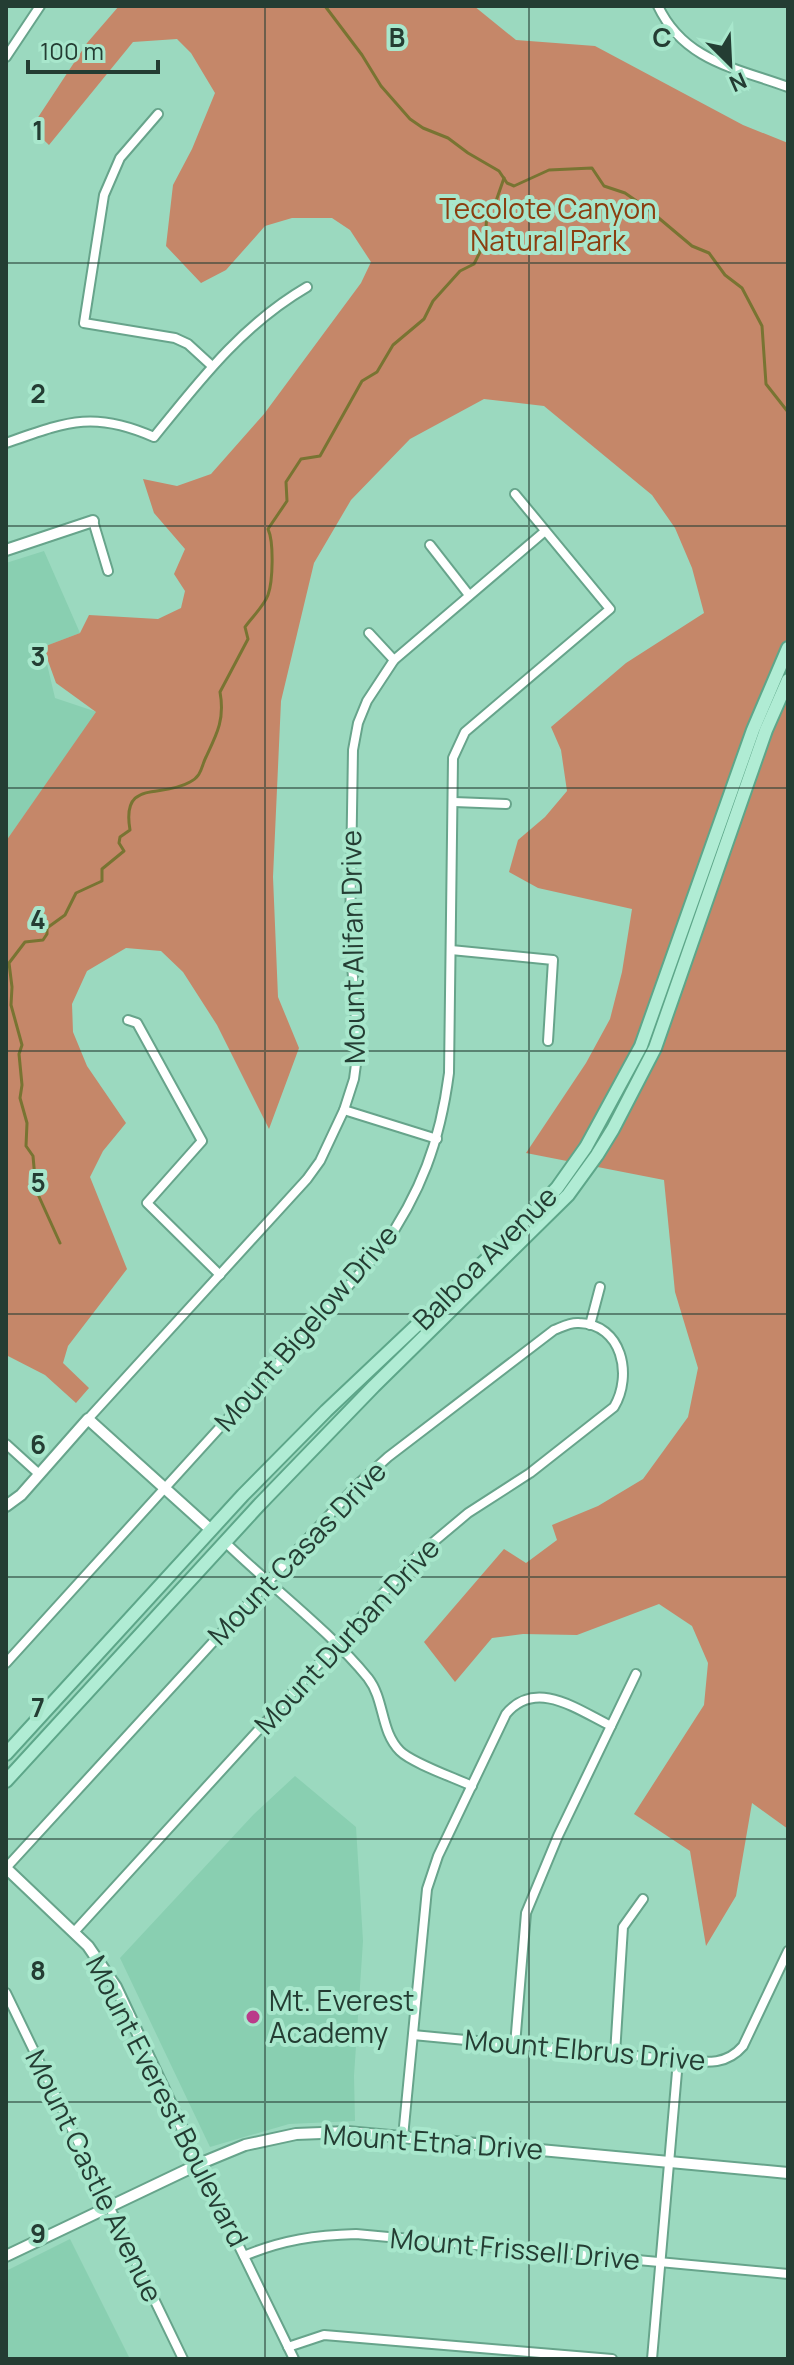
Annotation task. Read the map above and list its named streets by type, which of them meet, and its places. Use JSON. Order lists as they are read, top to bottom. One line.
{"streets":{"main road":["Balboa Avenue"],"street":["Mount Alifan Drive","Mount Bigelow Drive","Mount Casas Drive","Mount Durban Drive","Mount Elbrus Drive","Mount Everest Boulevard","Mount Etna Drive","Mount Castle Avenue","Mount Frissell Drive"]},"crossings":[["Mount Alifan Drive","Mount Bigelow Drive"],["Mount Casas Drive","Mount Durban Drive"],["Mount Casas Drive","Mount Everest Boulevard"],["Mount Durban Drive","Mount Everest Boulevard"],["Mount Everest Boulevard","Mount Etna Drive"],["Mount Everest Boulevard","Mount Frissell Drive"],["Mount Etna Drive","Mount Castle Avenue"]],"parks":["Tecolote Canyon Natural Park"],"places":["Mt. Everest Academy"],"scale_bar":"100 m","north":"bottom right","grid":{"columns":["B","C"],"rows":["1","2","3","4","5","6","7","8","9"]}}
